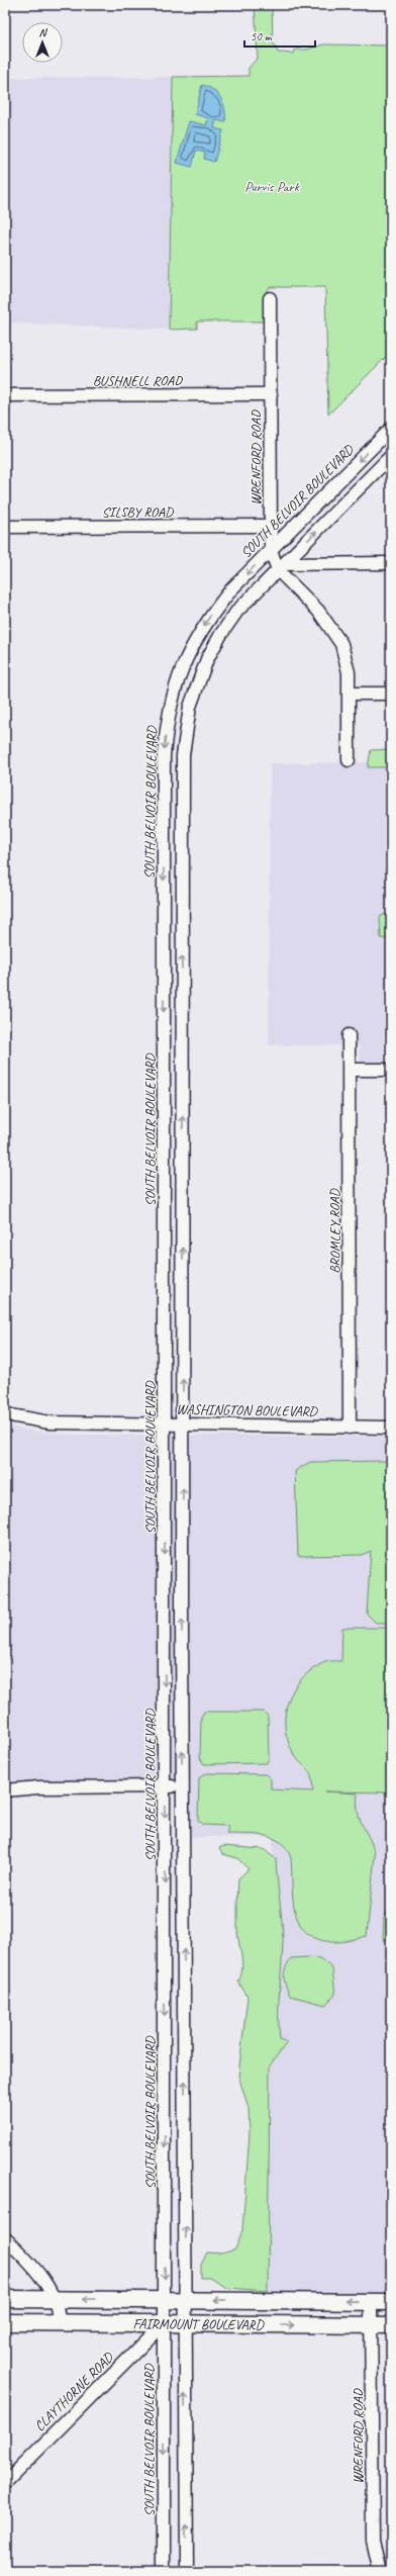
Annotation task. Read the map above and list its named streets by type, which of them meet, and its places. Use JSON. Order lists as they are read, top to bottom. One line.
{"streets":{"main road":["FAIRMOUNT BOULEVARD"],"street":["BUSHNELL ROAD","WRENFORD ROAD","SOUTH BELVOIR BOULEVARD","SILSBY ROAD","BROMLEY ROAD","WASHINGTON BOULEVARD","CLAYTHORNE ROAD"]},"crossings":[["BUSHNELL ROAD","WRENFORD ROAD"],["WRENFORD ROAD","SOUTH BELVOIR BOULEVARD"],["WRENFORD ROAD","SILSBY ROAD"],["WRENFORD ROAD","FAIRMOUNT BOULEVARD"],["SOUTH BELVOIR BOULEVARD","WASHINGTON BOULEVARD"],["SOUTH BELVOIR BOULEVARD","FAIRMOUNT BOULEVARD"],["SOUTH BELVOIR BOULEVARD","CLAYTHORNE ROAD"],["BROMLEY ROAD","WASHINGTON BOULEVARD"],["FAIRMOUNT BOULEVARD","CLAYTHORNE ROAD"]],"parks":["Purvis Park"],"scale_bar":"50 m","north":"top"}
